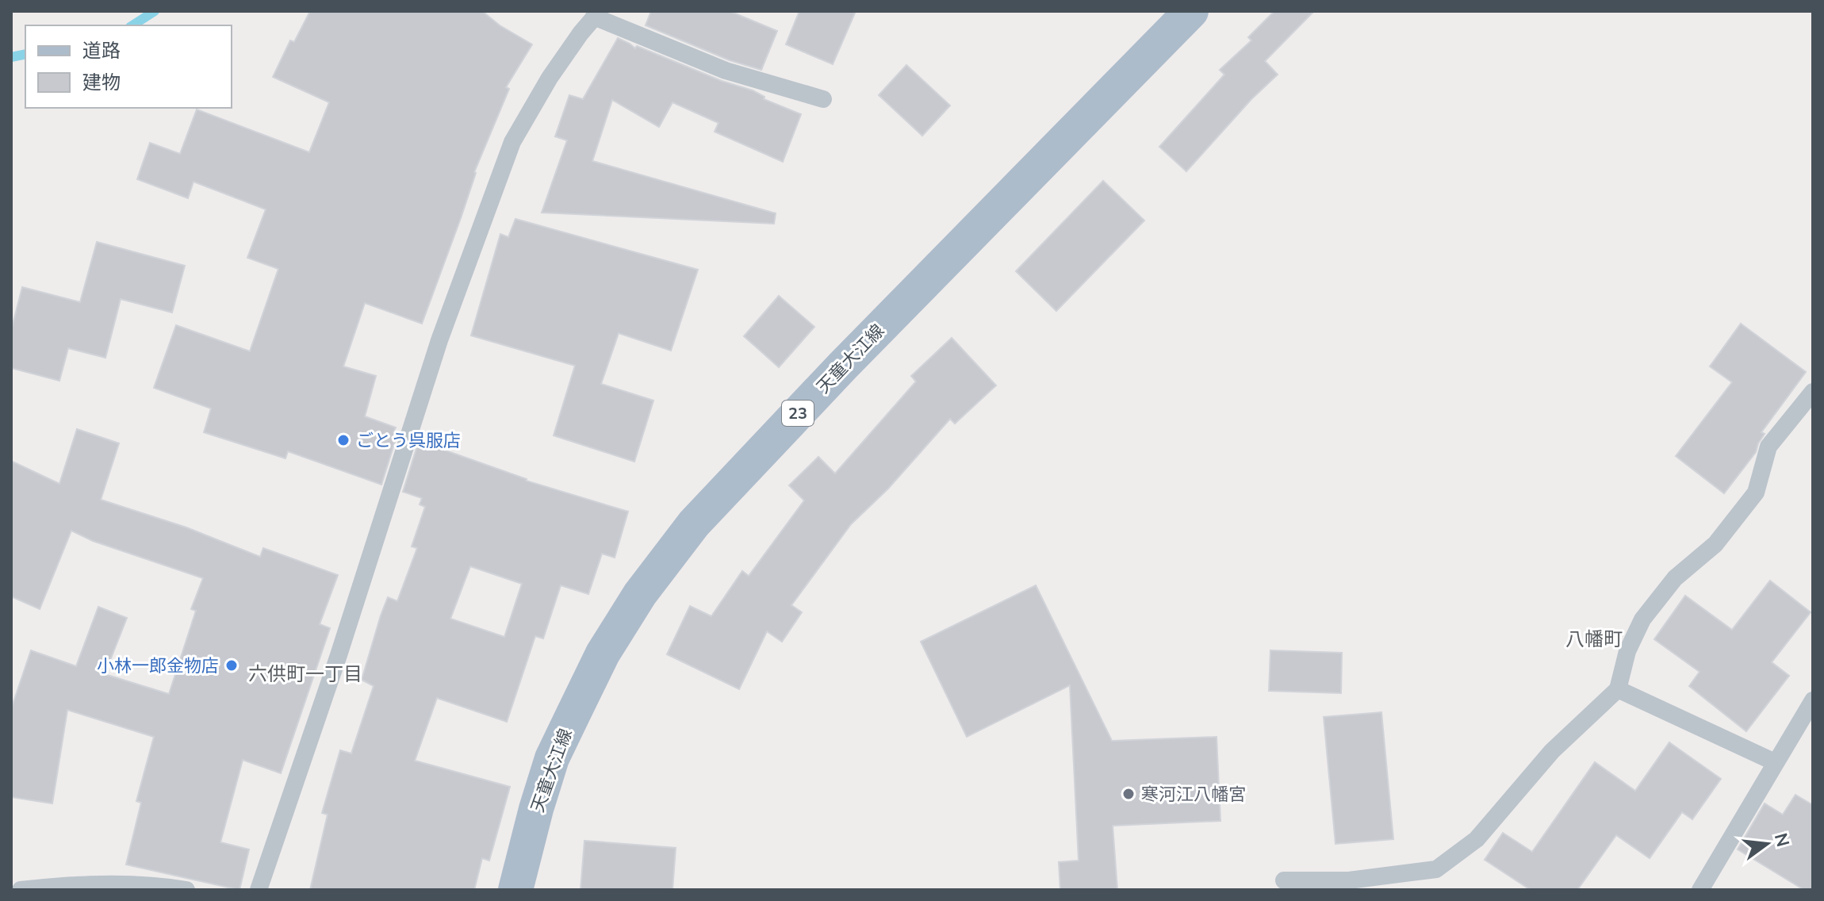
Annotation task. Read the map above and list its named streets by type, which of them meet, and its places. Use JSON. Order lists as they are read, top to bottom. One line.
{"streets":{"main road":["天童大江線","23"]},"districts":["八幡町","六供町一丁目"],"places":["ごとう呉服店","小林一郎金物店","寒河江八幡宮"],"legend":["道路","建物"],"north":"right"}
